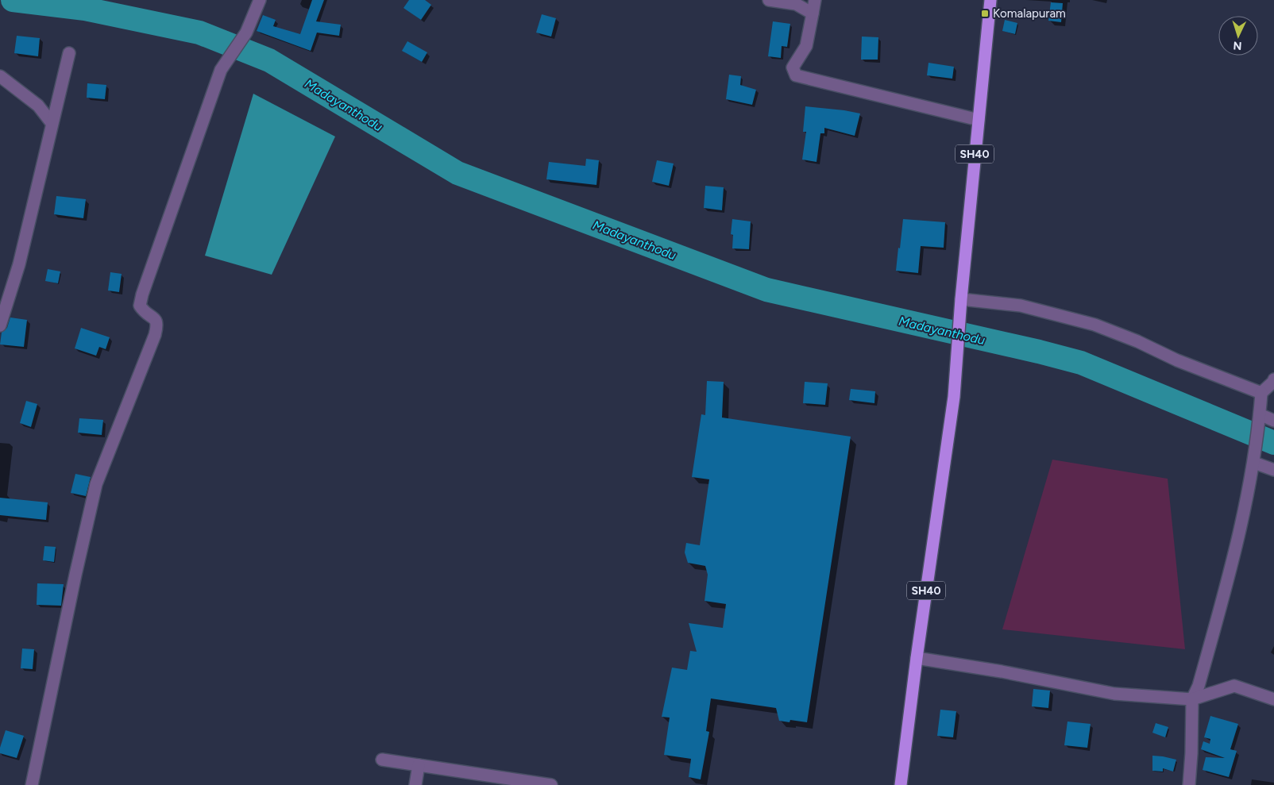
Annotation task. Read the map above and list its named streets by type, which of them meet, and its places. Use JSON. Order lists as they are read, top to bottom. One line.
{"streets":{"main road":["SH40"]},"water":["Madayanthodu"],"places":{"transit":["Komalapuram"]},"north":"bottom"}
